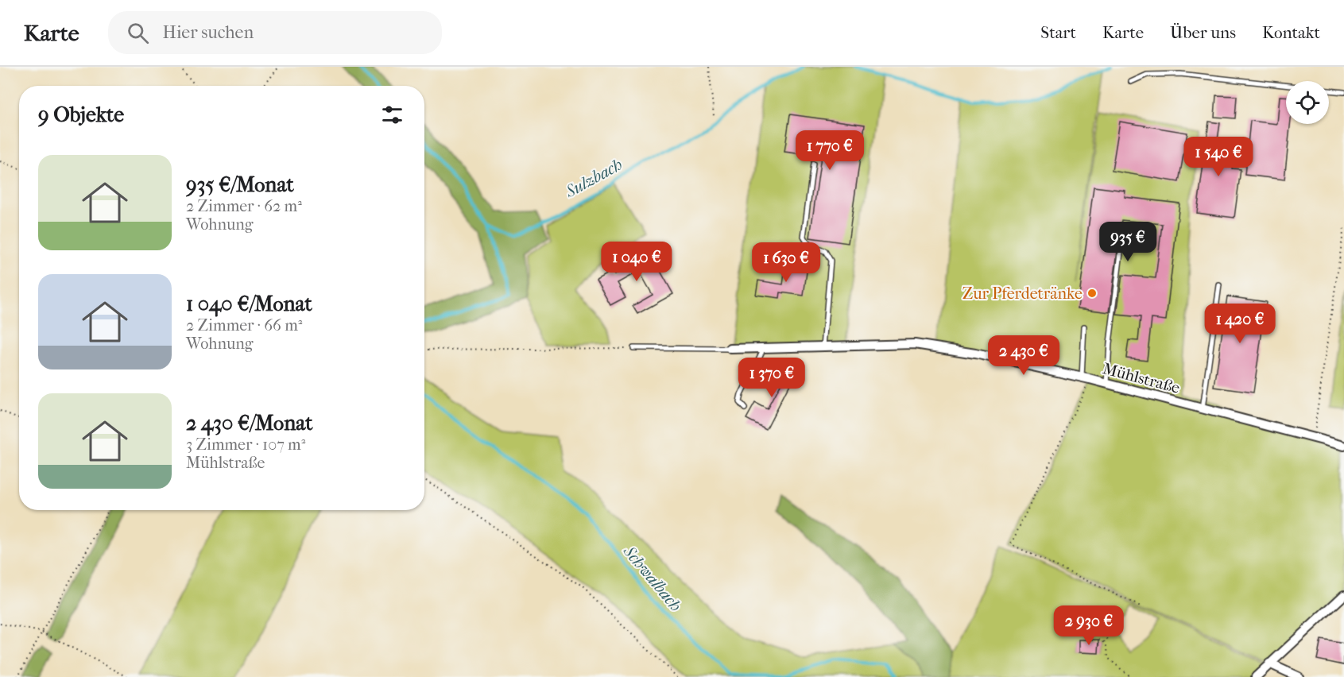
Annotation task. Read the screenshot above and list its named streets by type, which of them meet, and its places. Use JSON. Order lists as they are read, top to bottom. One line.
{"streets":{"street":["Mühlstraße"]},"water":["Sulzbach","Schwalbach"],"places":["Zur Pferdetränke"],"page":{"header":"Karte","search":"Hier suchen","nav":["Start","Karte","Über uns","Kontakt"],"heading":"9 Objekte","price":["1 770 €","1 540 €","935 €","1 040 €","1 630 €","1 420 €","2 430 €","1 370 €","2 930 €"],"list":[{"name":"935 €/Monat","note":"2 Zimmer · 62 m² · Wohnung"},{"name":"1 040 €/Monat","note":"2 Zimmer · 66 m² · Wohnung"},{"name":"2 430 €/Monat","note":"3 Zimmer · 107 m² · Mühlstraße"}]}}
